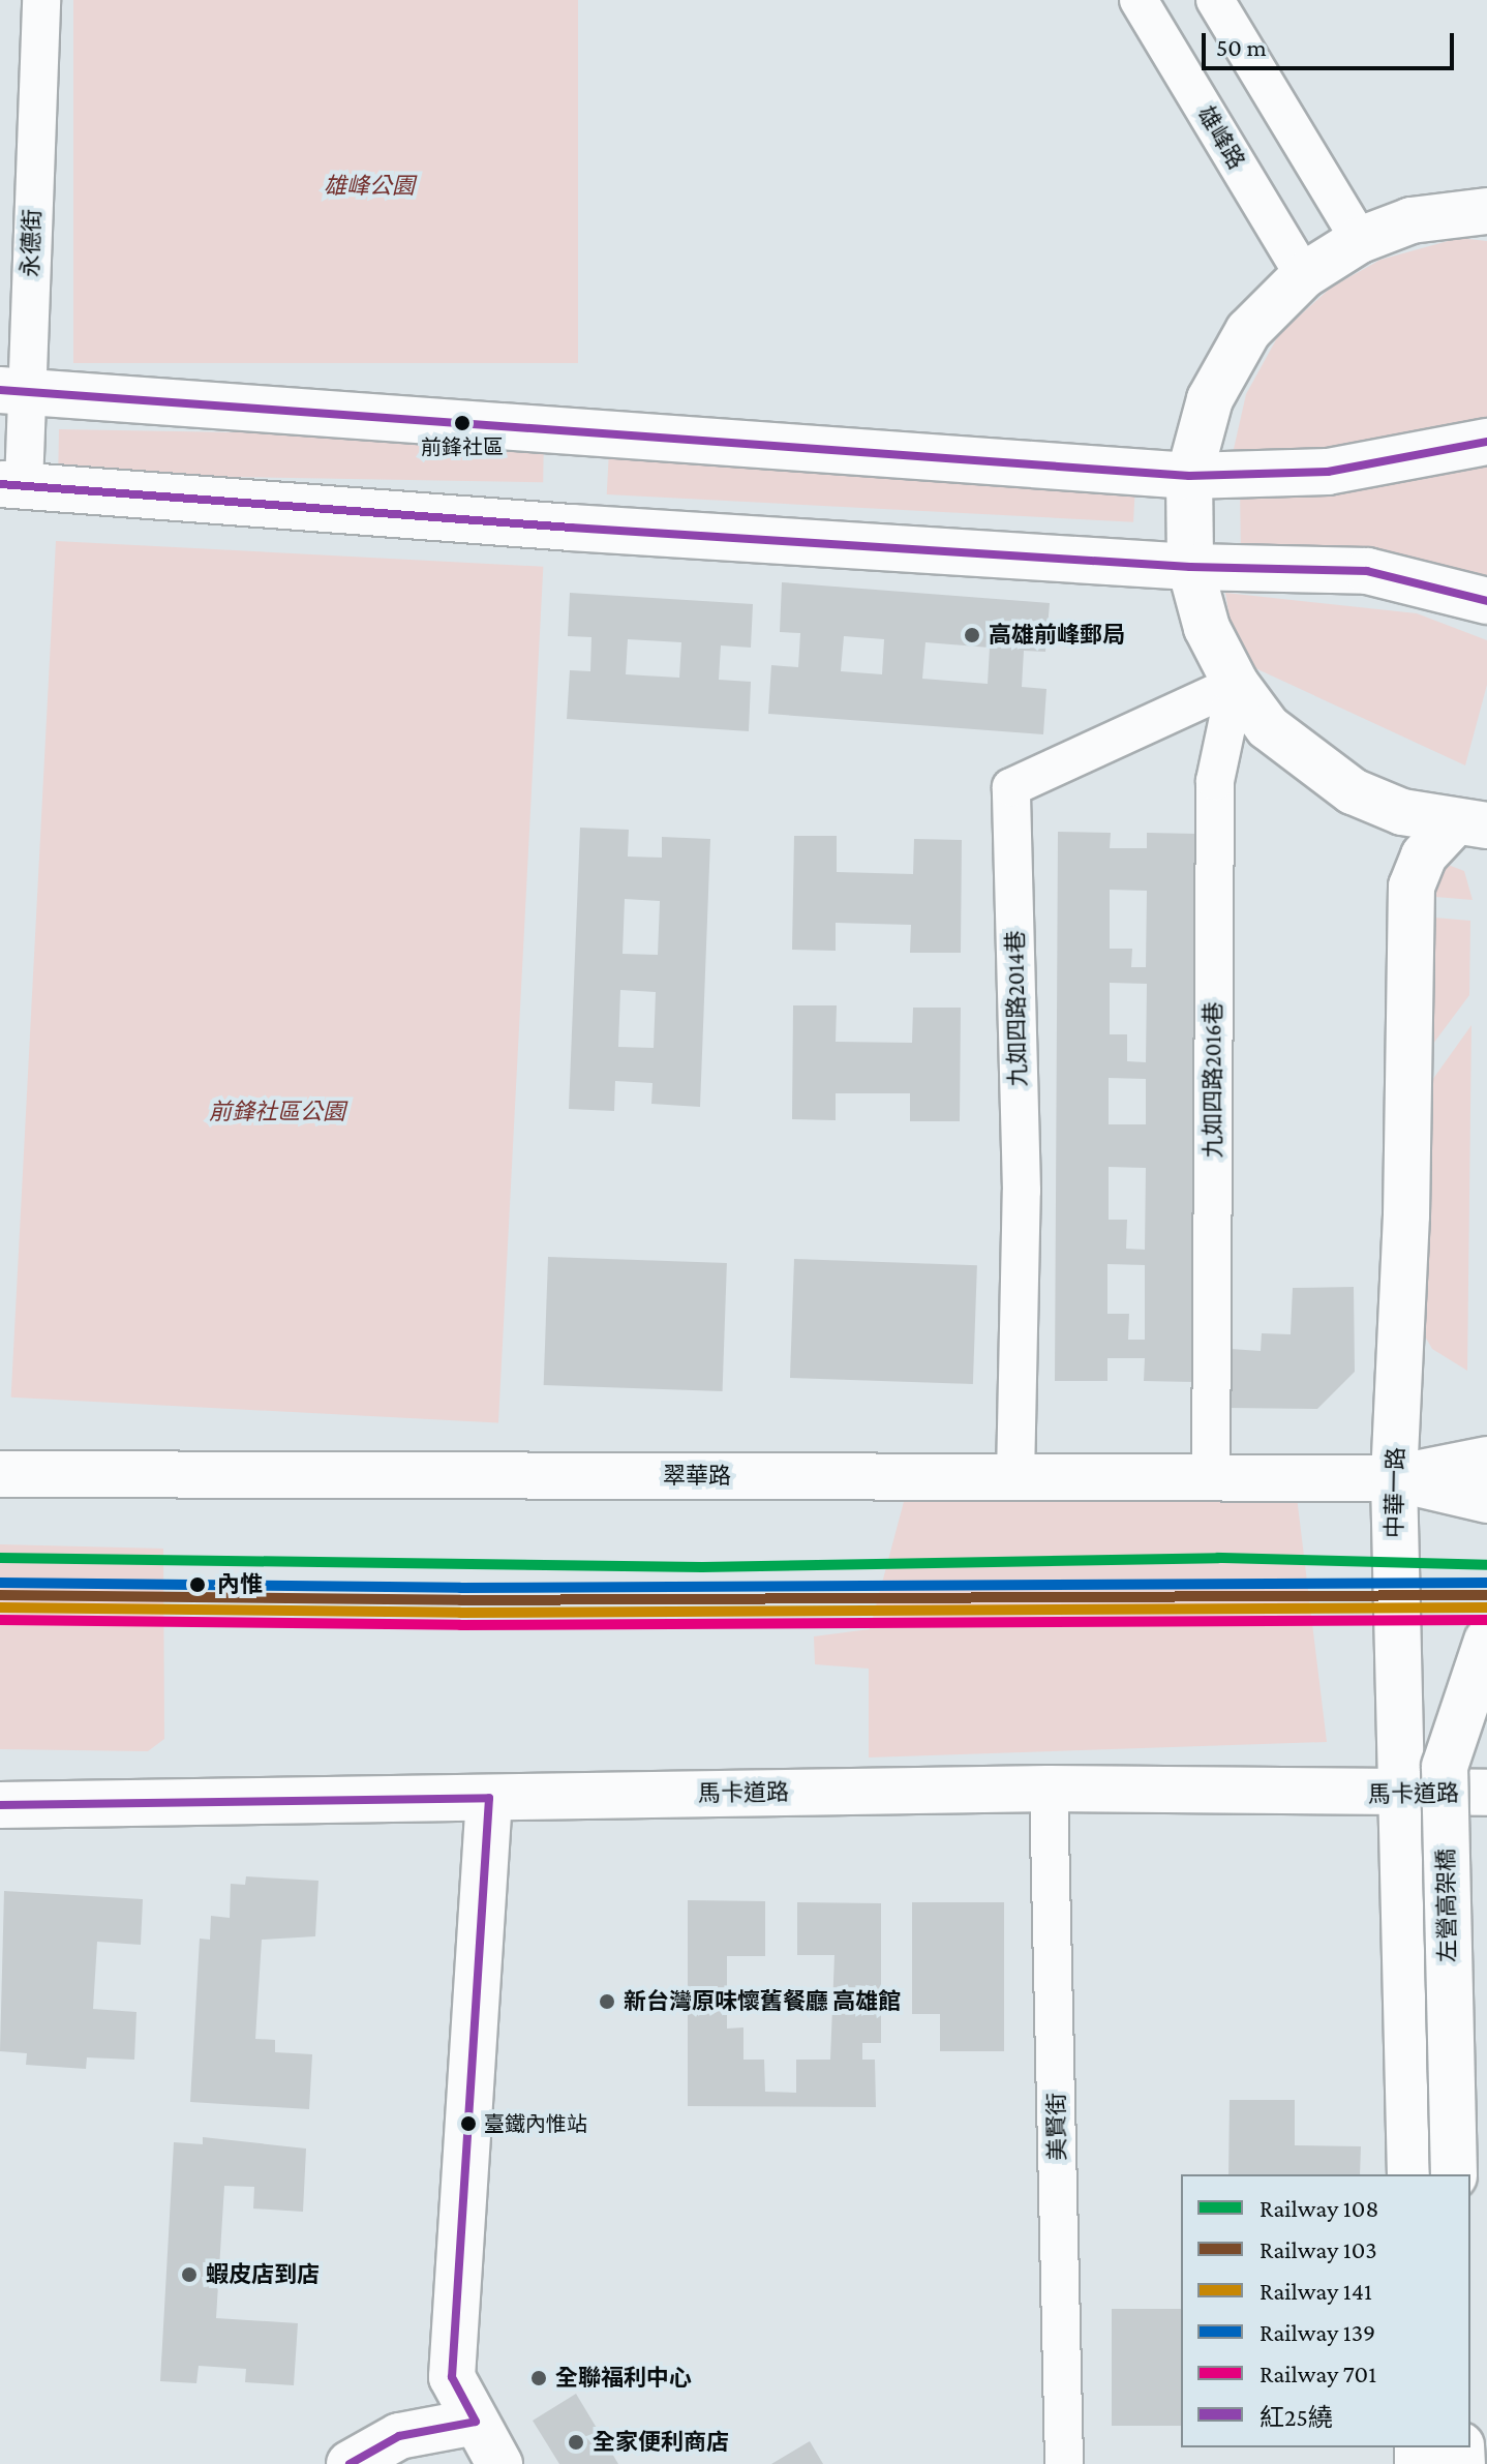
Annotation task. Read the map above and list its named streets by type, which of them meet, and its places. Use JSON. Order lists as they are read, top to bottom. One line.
{"streets":{"street":["雄峰路","永德街","九如四路2014巷","九如四路2016巷","翠華路","中華一路","馬卡道路","左營高架橋","美賢街"]},"crossings":[["九如四路2014巷","九如四路2016巷"],["九如四路2014巷","翠華路"],["九如四路2016巷","翠華路"],["翠華路","中華一路"],["中華一路","馬卡道路"],["馬卡道路","美賢街"]],"parks":["雄峰公園","前鋒社區公園"],"places":["前鋒社區","高雄前峰郵局","內惟","新台灣原味懷舊餐廳 高雄館","臺鐵內惟站","蝦皮店到店","全聯福利中心","全家便利商店"],"lines":["transit line 紅25繞","rail line 108","rail line 139","rail line 103","rail line 141","rail line 701"],"legend":["Railway 108","Railway 103","Railway 141","Railway 139","Railway 701","紅25繞"],"scale_bar":"50 m"}
